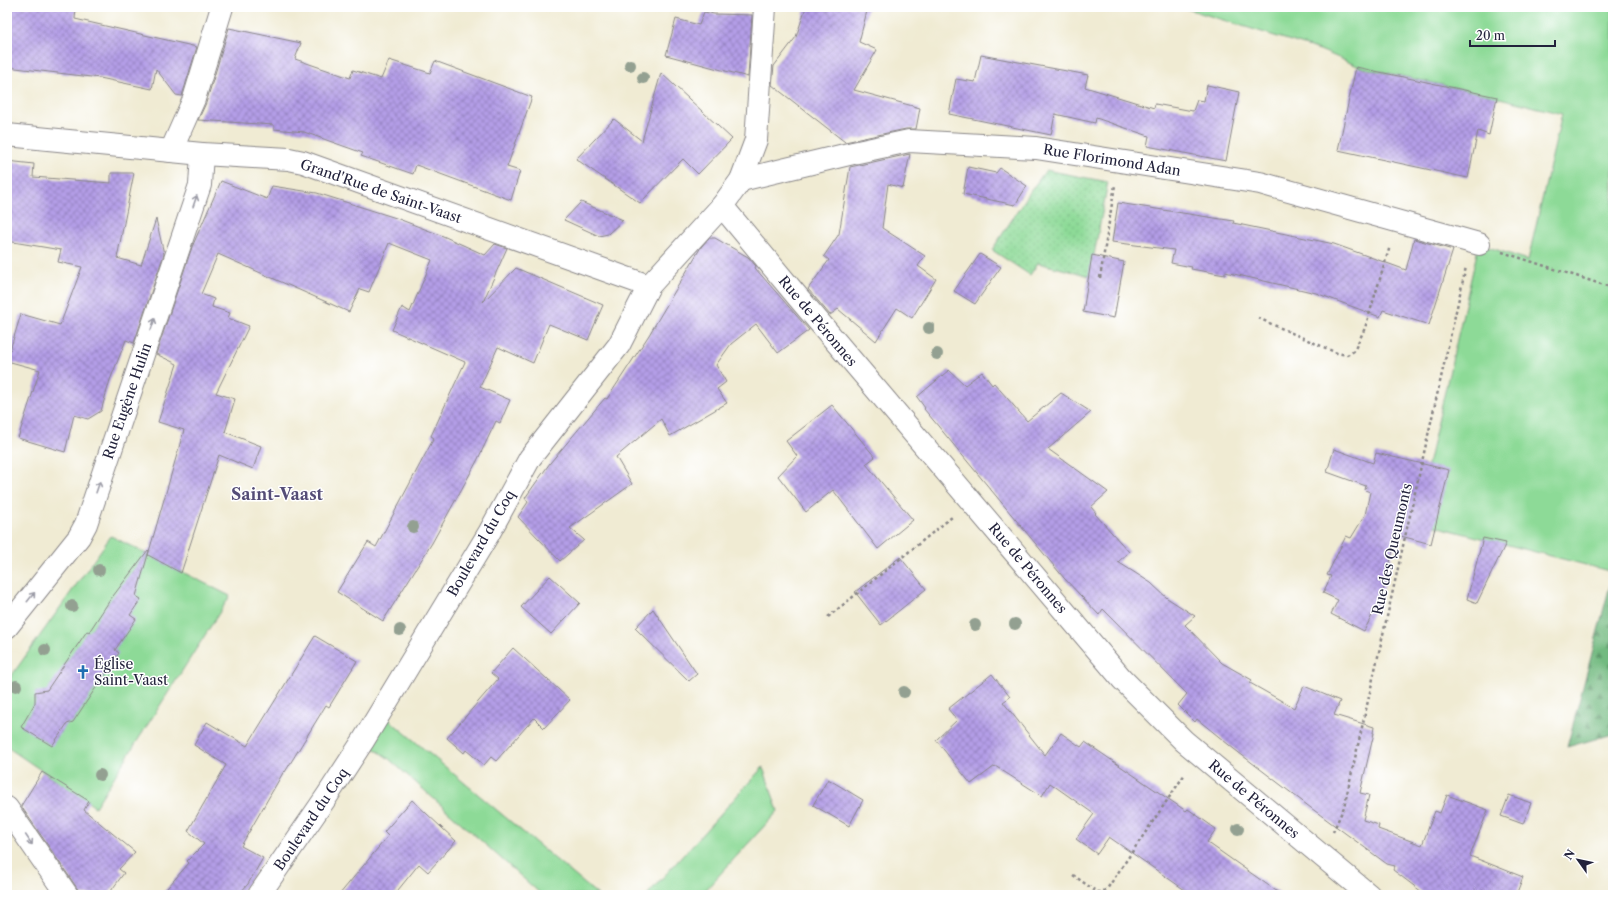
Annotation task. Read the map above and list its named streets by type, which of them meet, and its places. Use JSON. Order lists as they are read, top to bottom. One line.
{"streets":{"street":["Rue Florimond Adan","Grand'Rue de Saint-Vaast","Rue de Péronnes","Rue Eugène Hulin","Boulevard du Coq"],"path":["Rue des Queumonts"]},"crossings":[["Rue Florimond Adan","Boulevard du Coq"],["Rue Florimond Adan","Rue des Queumonts"],["Grand'Rue de Saint-Vaast","Rue Eugène Hulin"],["Grand'Rue de Saint-Vaast","Boulevard du Coq"],["Rue de Péronnes","Boulevard du Coq"],["Rue de Péronnes","Rue des Queumonts"]],"one_way":["Rue Eugène Hulin"],"districts":["Saint-Vaast"],"places":{"church":["Église Saint-Vaast"]},"scale_bar":"20 m","north":"top left"}
